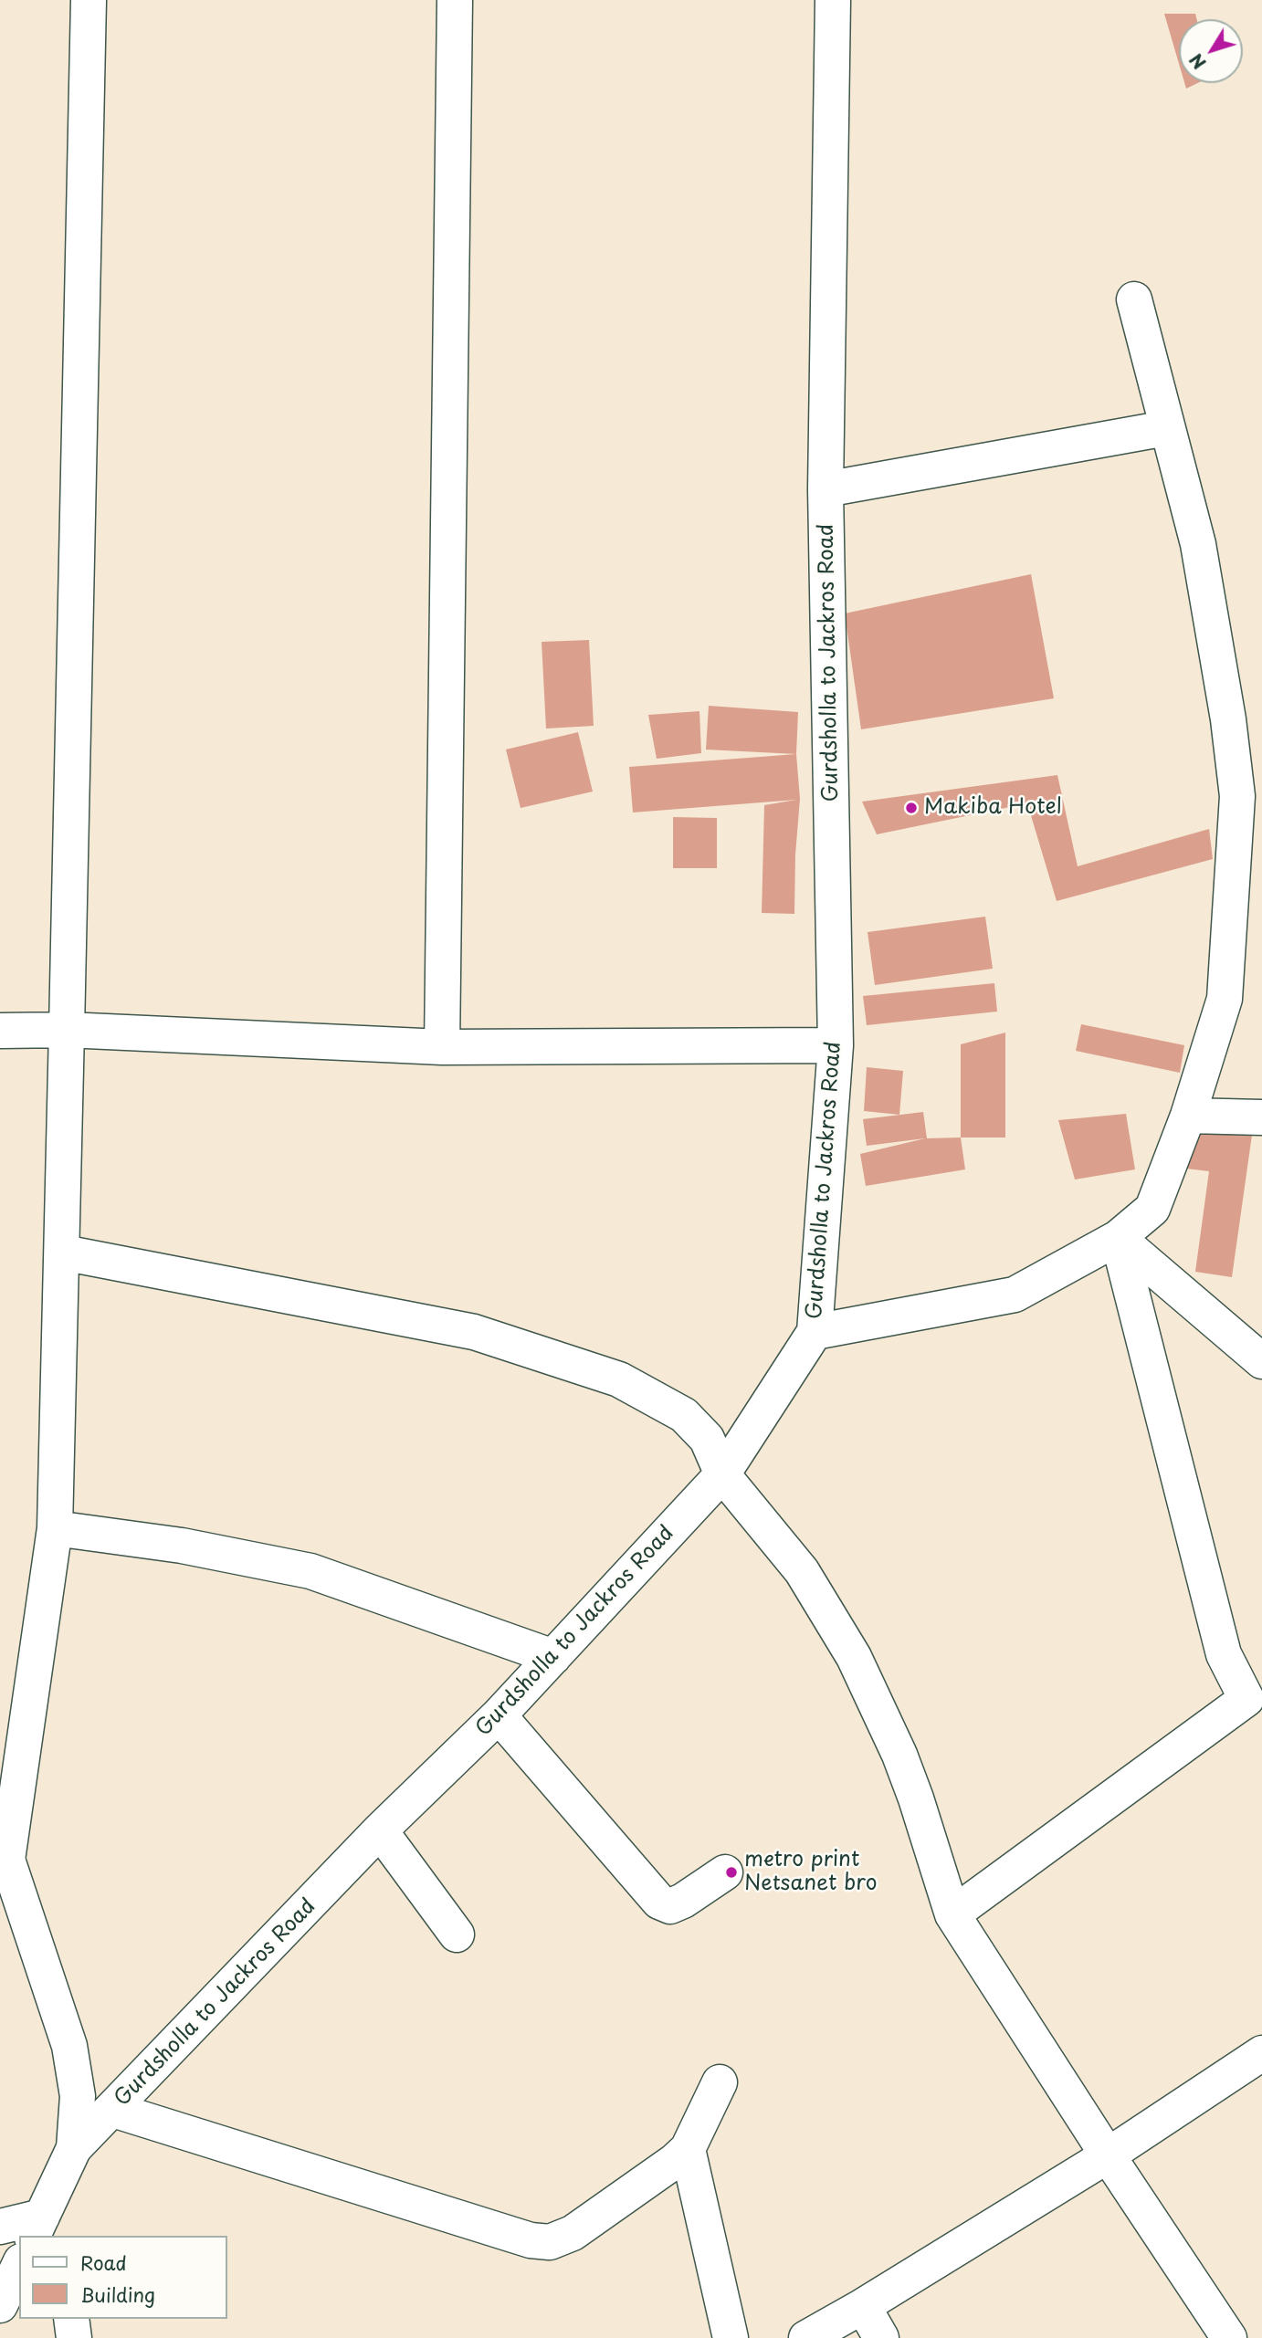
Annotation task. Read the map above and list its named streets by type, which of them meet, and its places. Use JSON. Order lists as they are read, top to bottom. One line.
{"streets":{"street":["Gurdsholla to Jackros Road"]},"places":["Makiba Hotel","metro print Netsanet bro"],"legend":["Road","Building"],"north":"bottom left"}
